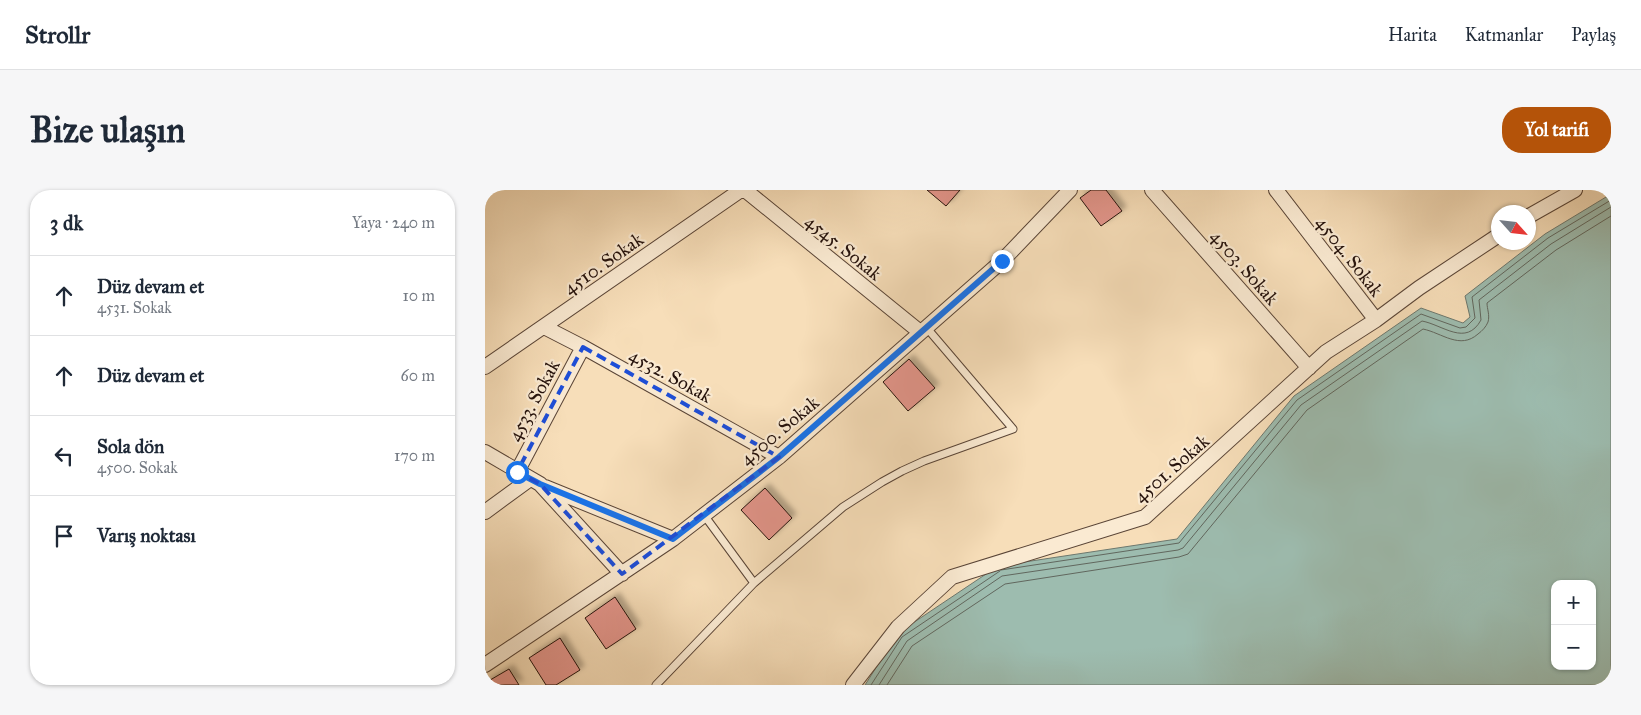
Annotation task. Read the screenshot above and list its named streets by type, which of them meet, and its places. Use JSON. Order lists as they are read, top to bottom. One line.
{"streets":{"street":["4545. Sokak","4504. Sokak","4510. Sokak","4503. Sokak","4532. Sokak","4533. Sokak","4500. Sokak","4501. Sokak"]},"crossings":[["4545. Sokak","4500. Sokak"],["4504. Sokak","4501. Sokak"],["4510. Sokak","4532. Sokak"],["4503. Sokak","4501. Sokak"],["4532. Sokak","4533. Sokak"],["4532. Sokak","4500. Sokak"]],"north":"bottom right","page":{"header":"Strollr","nav":["Harita","Katmanlar","Paylaş"],"buttons":"Yol tarifi","title":"Bize ulaşın","heading":["3 dk","Yaya · 240 m"],"list":[["Düz devam et","4531. Sokak","10 m"],["Düz devam et","60 m"],["Sola dön","4500. Sokak","170 m"],"Varış noktası"],"map_buttons":["+","−"]}}
